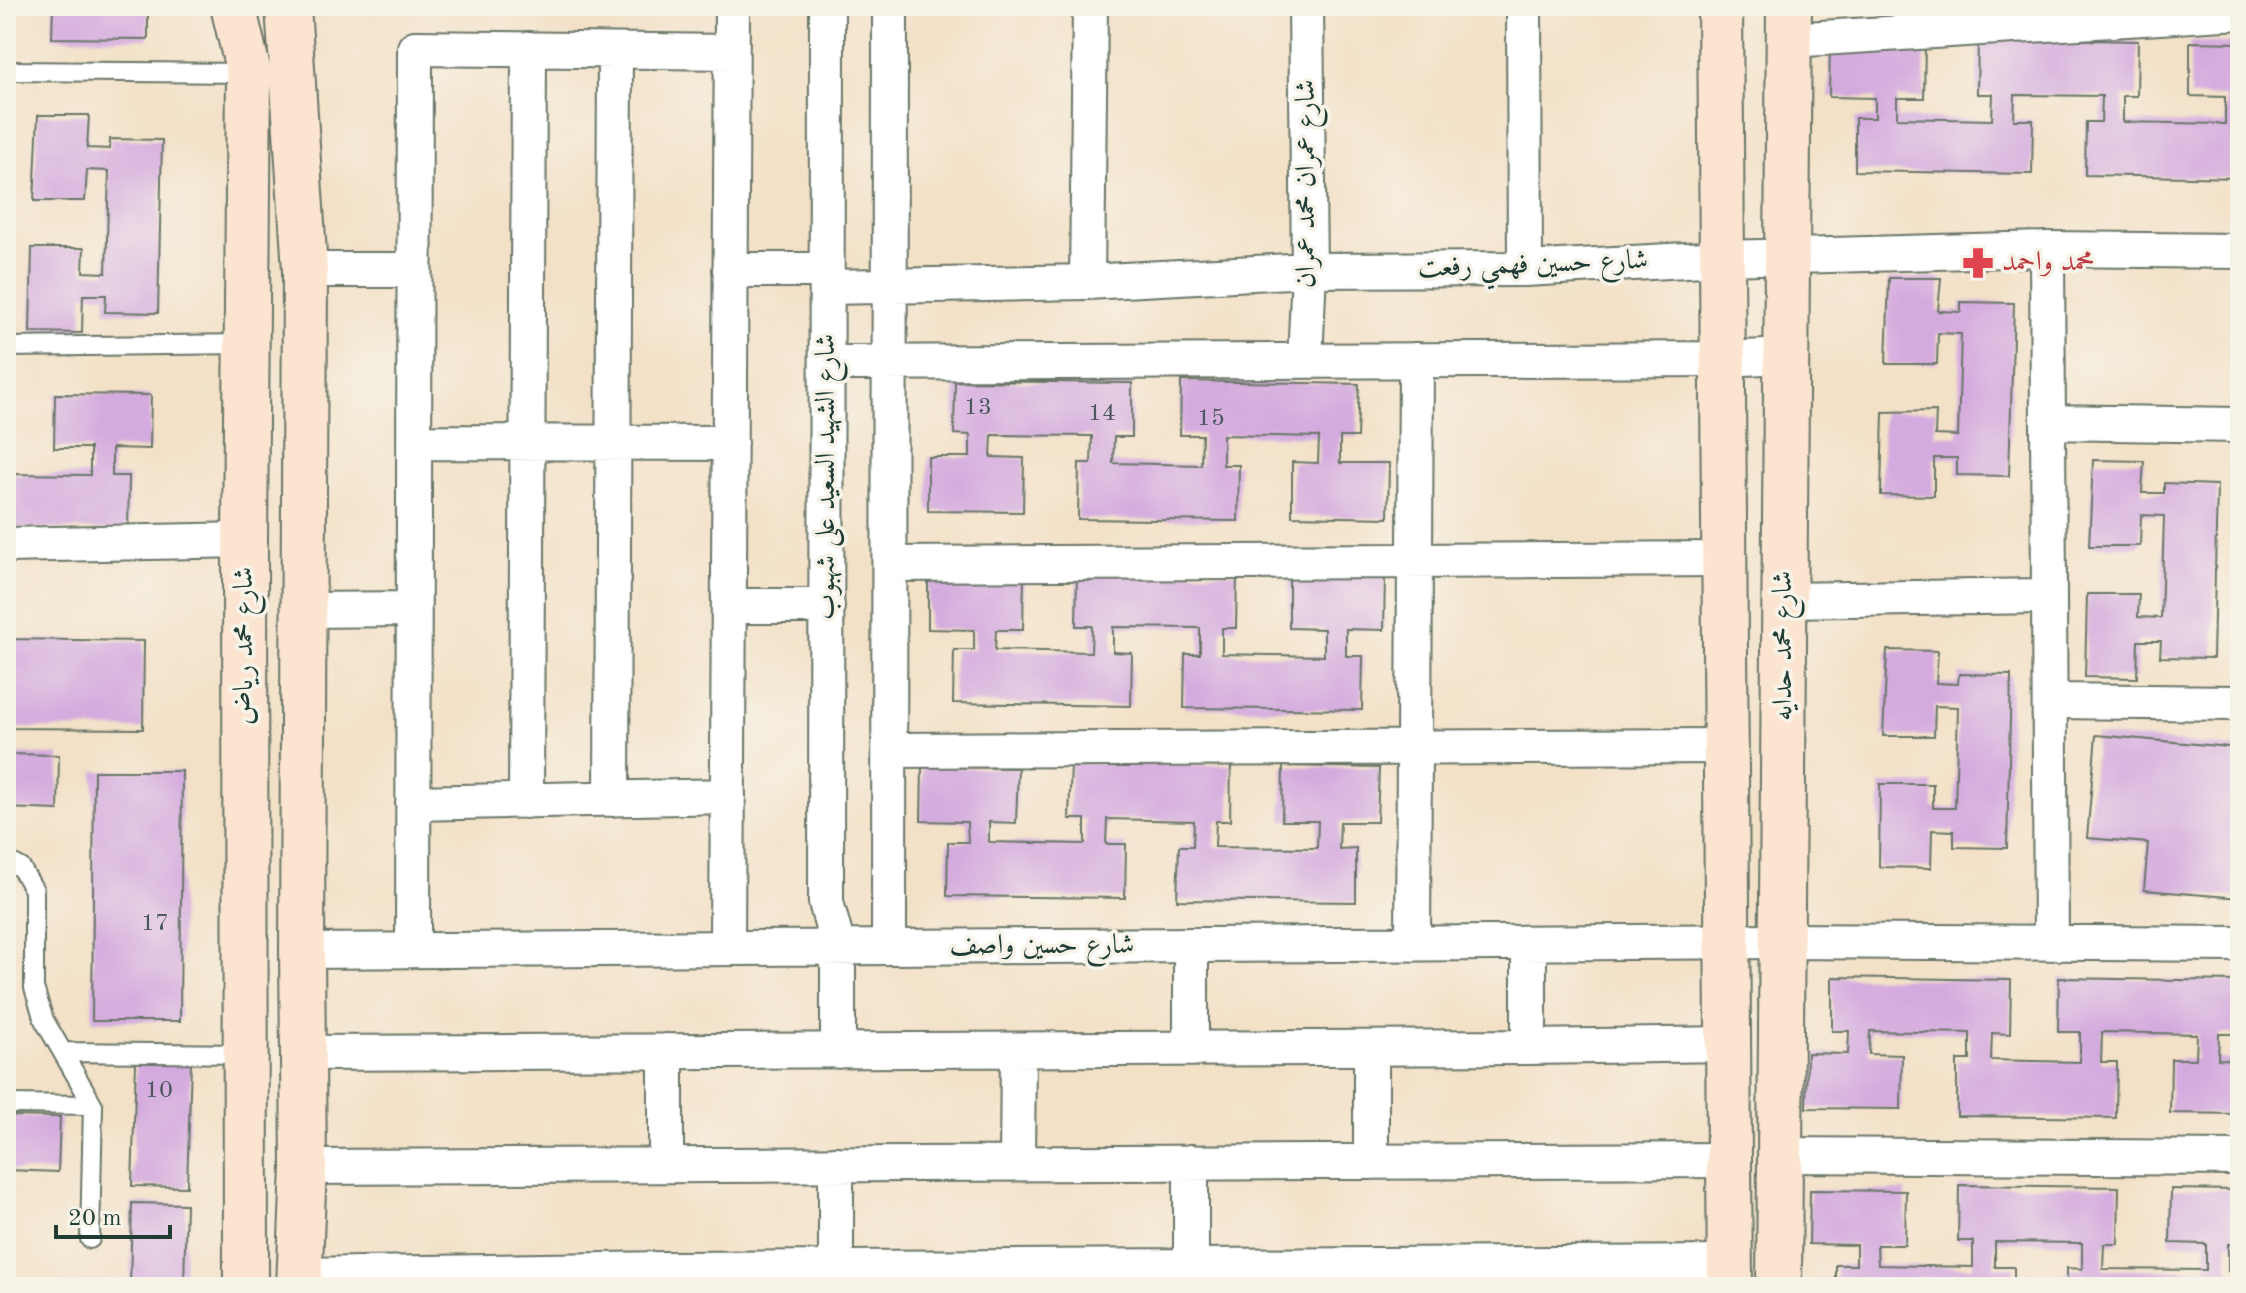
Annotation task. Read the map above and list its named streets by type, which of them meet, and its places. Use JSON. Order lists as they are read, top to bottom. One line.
{"streets":{"street":["شارع عمران محمد عمران","شارع حسين فهمي رفعت","شارع الشهيد السعيد على شهبوب","شارع محمد رياض","شارع محمد حدايه","شارع حسين واصف"]},"crossings":[["شارع عمران محمد عمران","شارع حسين فهمي رفعت"],["شارع حسين فهمي رفعت","شارع الشهيد السعيد على شهبوب"],["شارع حسين فهمي رفعت","شارع محمد حدايه"],["شارع الشهيد السعيد على شهبوب","شارع حسين واصف"],["شارع محمد رياض","شارع حسين واصف"],["شارع محمد حدايه","شارع حسين واصف"]],"places":{"pharmacy":["محمد واحمد"]},"house_numbers":["13","14","15","17","10"],"scale_bar":"20 m"}
